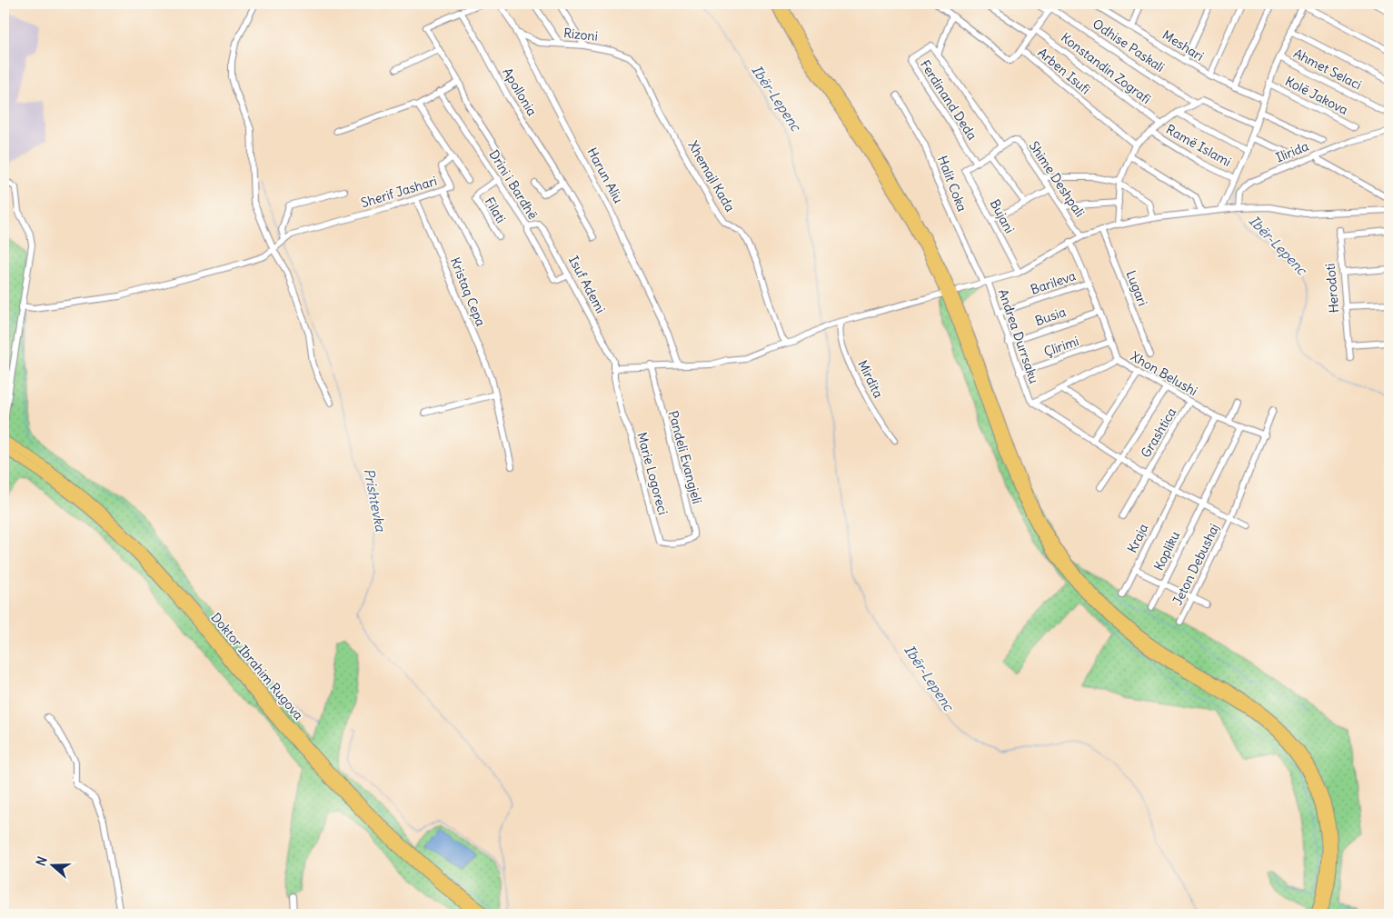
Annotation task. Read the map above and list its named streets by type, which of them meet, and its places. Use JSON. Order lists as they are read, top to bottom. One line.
{"streets":{"highway":["Doktor Ibrahim Rugova"],"street":["Rizoni","Odhise Paskali","Meshari","Konstandin Zografi","Ahmet Selaci","Arben Isufi","Apollonia","Kolë Jakova","Ferdinand Deda","Ramë Islami","Ilirida","Harun Aliu","Xhemajl Kada","Shime Deshpali","Halit Coka","Drini i Bardhë","Sherif Jashari","Filati","Bujani","Barileva","Isuf Ademi","Lugari","Herodoti","Kristaq Cepa","Busia","Andrea Durrsaku","Çlirimi","Xhon Belushi","Mirdita","Grashtica","Pandeli Evangjeli","Marie Logoreci","Kraja","Kopliku","Jeton Debushaj"]},"crossings":[["Rizoni","Harun Aliu"],["Rizoni","Xhemajl Kada"],["Odhise Paskali","Arben Isufi"],["Konstandin Zografi","Arben Isufi"],["Ferdinand Deda","Shime Deshpali"],["Ferdinand Deda","Bujani"],["Halit Coka","Andrea Durrsaku"],["Drini i Bardhë","Filati"],["Drini i Bardhë","Isuf Ademi"],["Sherif Jashari","Kristaq Cepa"],["Barileva","Andrea Durrsaku"],["Barileva","Xhon Belushi"],["Isuf Ademi","Marie Logoreci"],["Busia","Andrea Durrsaku"],["Busia","Xhon Belushi"],["Andrea Durrsaku","Çlirimi"],["Andrea Durrsaku","Grashtica"],["Andrea Durrsaku","Kraja"],["Andrea Durrsaku","Kopliku"],["Andrea Durrsaku","Jeton Debushaj"],["Çlirimi","Xhon Belushi"],["Xhon Belushi","Grashtica"],["Xhon Belushi","Kraja"],["Xhon Belushi","Kopliku"],["Xhon Belushi","Jeton Debushaj"],["Pandeli Evangjeli","Marie Logoreci"]],"water":["Ibër-Lepenc","Prishtevka"],"north":"left"}
